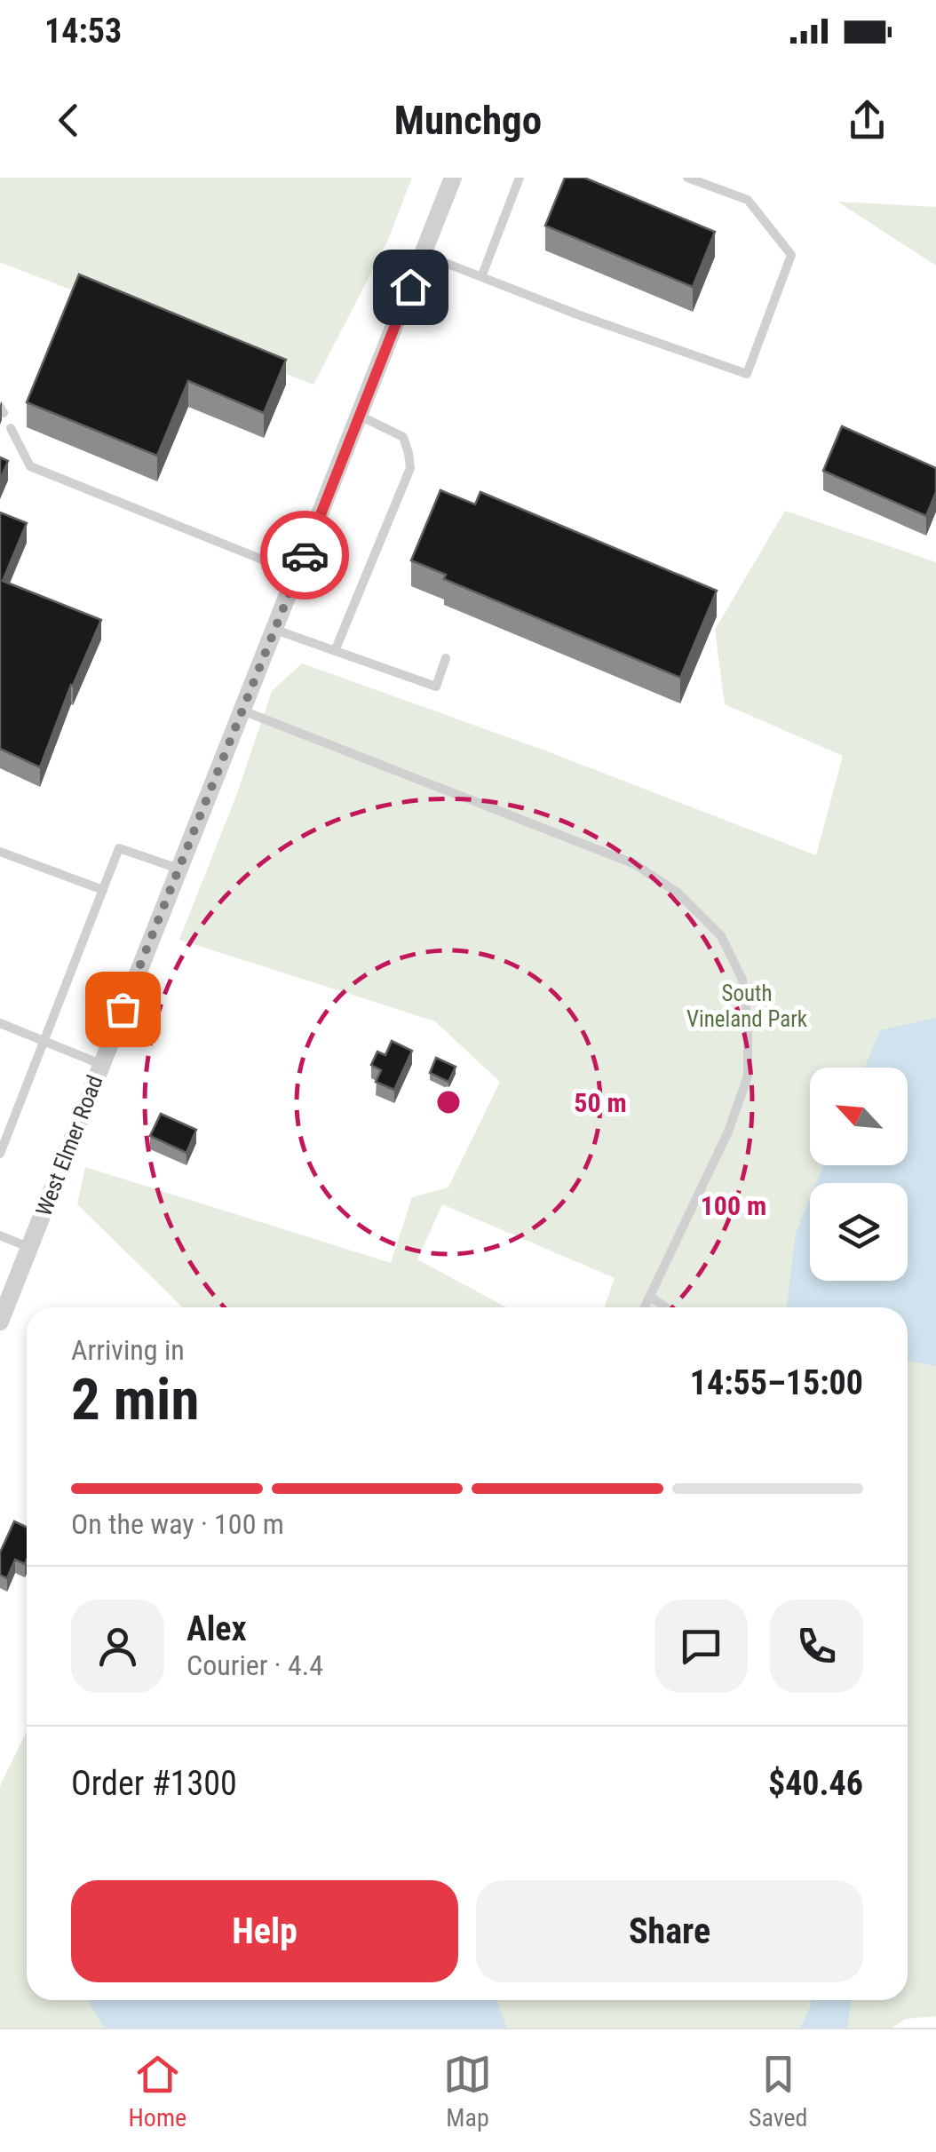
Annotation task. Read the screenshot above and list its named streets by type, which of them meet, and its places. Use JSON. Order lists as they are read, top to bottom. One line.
{"streets":{"street":["West Elmer Road"]},"parks":["South Vineland Park"],"north":"top left","page":{"status":"14:53","header":"Munchgo","heading":["2 min","Arriving in","14:55–15:00"],"panel":["Alex","Courier · 4.4","Order #1300","$40.46"],"bar":"On the way · 100 m","buttons":["Help","Share"],"tabs":["Home","Map","Saved"]},"rings":["50 m","100 m"]}
